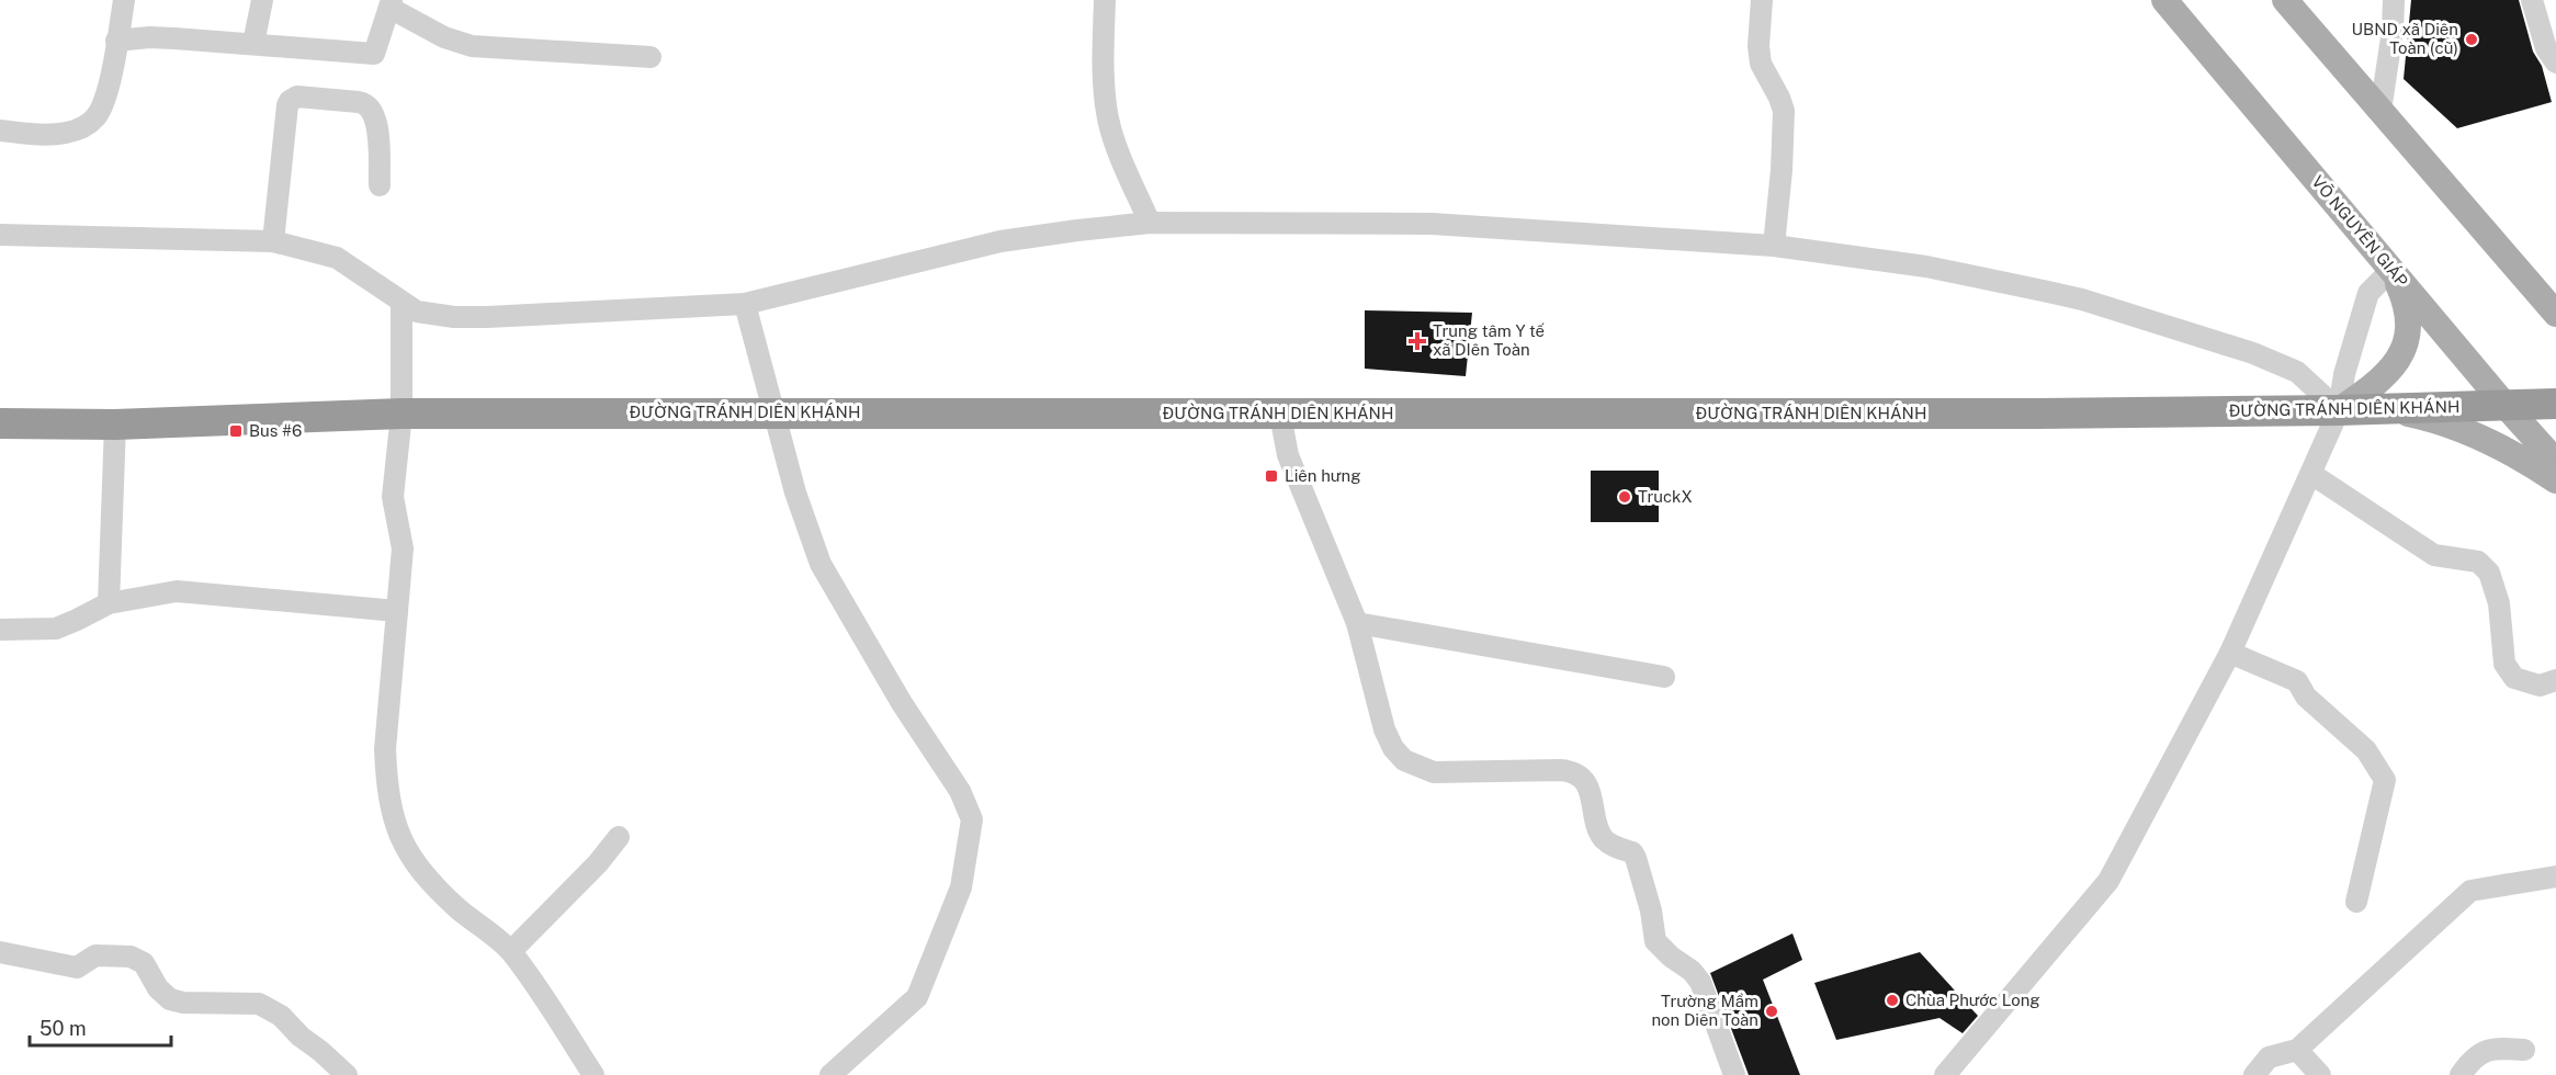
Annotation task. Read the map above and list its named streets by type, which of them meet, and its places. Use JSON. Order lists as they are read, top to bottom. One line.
{"streets":{"highway":["ĐƯỜNG TRÁNH DIÊN KHÁNH"],"main road":["VÕ NGUYÊN GIÁP"]},"crossings":[["VÕ NGUYÊN GIÁP","ĐƯỜNG TRÁNH DIÊN KHÁNH"]],"places":{"other":["UBND xã Diên Toàn (cũ)","TruckX","Chùa Phước Long","Trường Mầm non Diên Toàn"],"health":["Trung tâm Y tế xã DIên Toàn"],"transit":["Bus #6","Liên hưng"]},"scale_bar":"50 m"}
